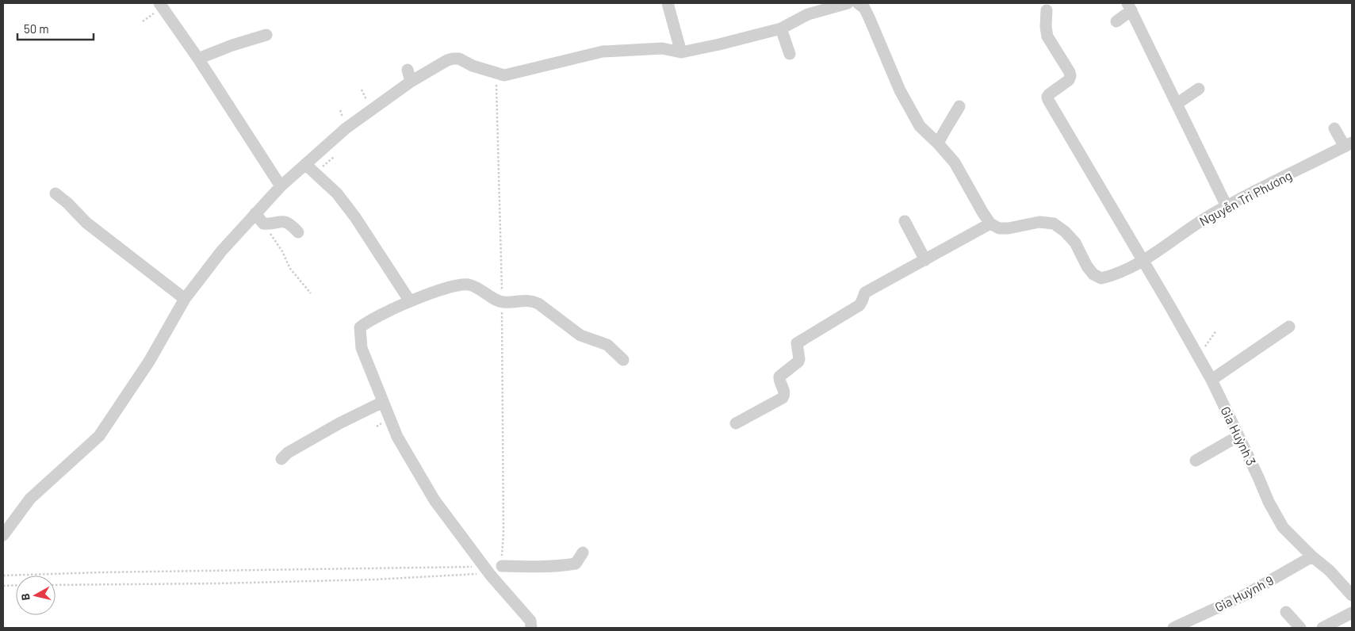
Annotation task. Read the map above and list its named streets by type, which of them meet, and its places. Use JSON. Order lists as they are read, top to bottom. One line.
{"streets":{"street":["Nguyễn Tri Phương","Gia Huỳnh 3","Gia Huỳnh 9"]},"crossings":[["Nguyễn Tri Phương","Gia Huỳnh 3"],["Gia Huỳnh 3","Gia Huỳnh 9"]],"scale_bar":"50 m","north":"left"}
